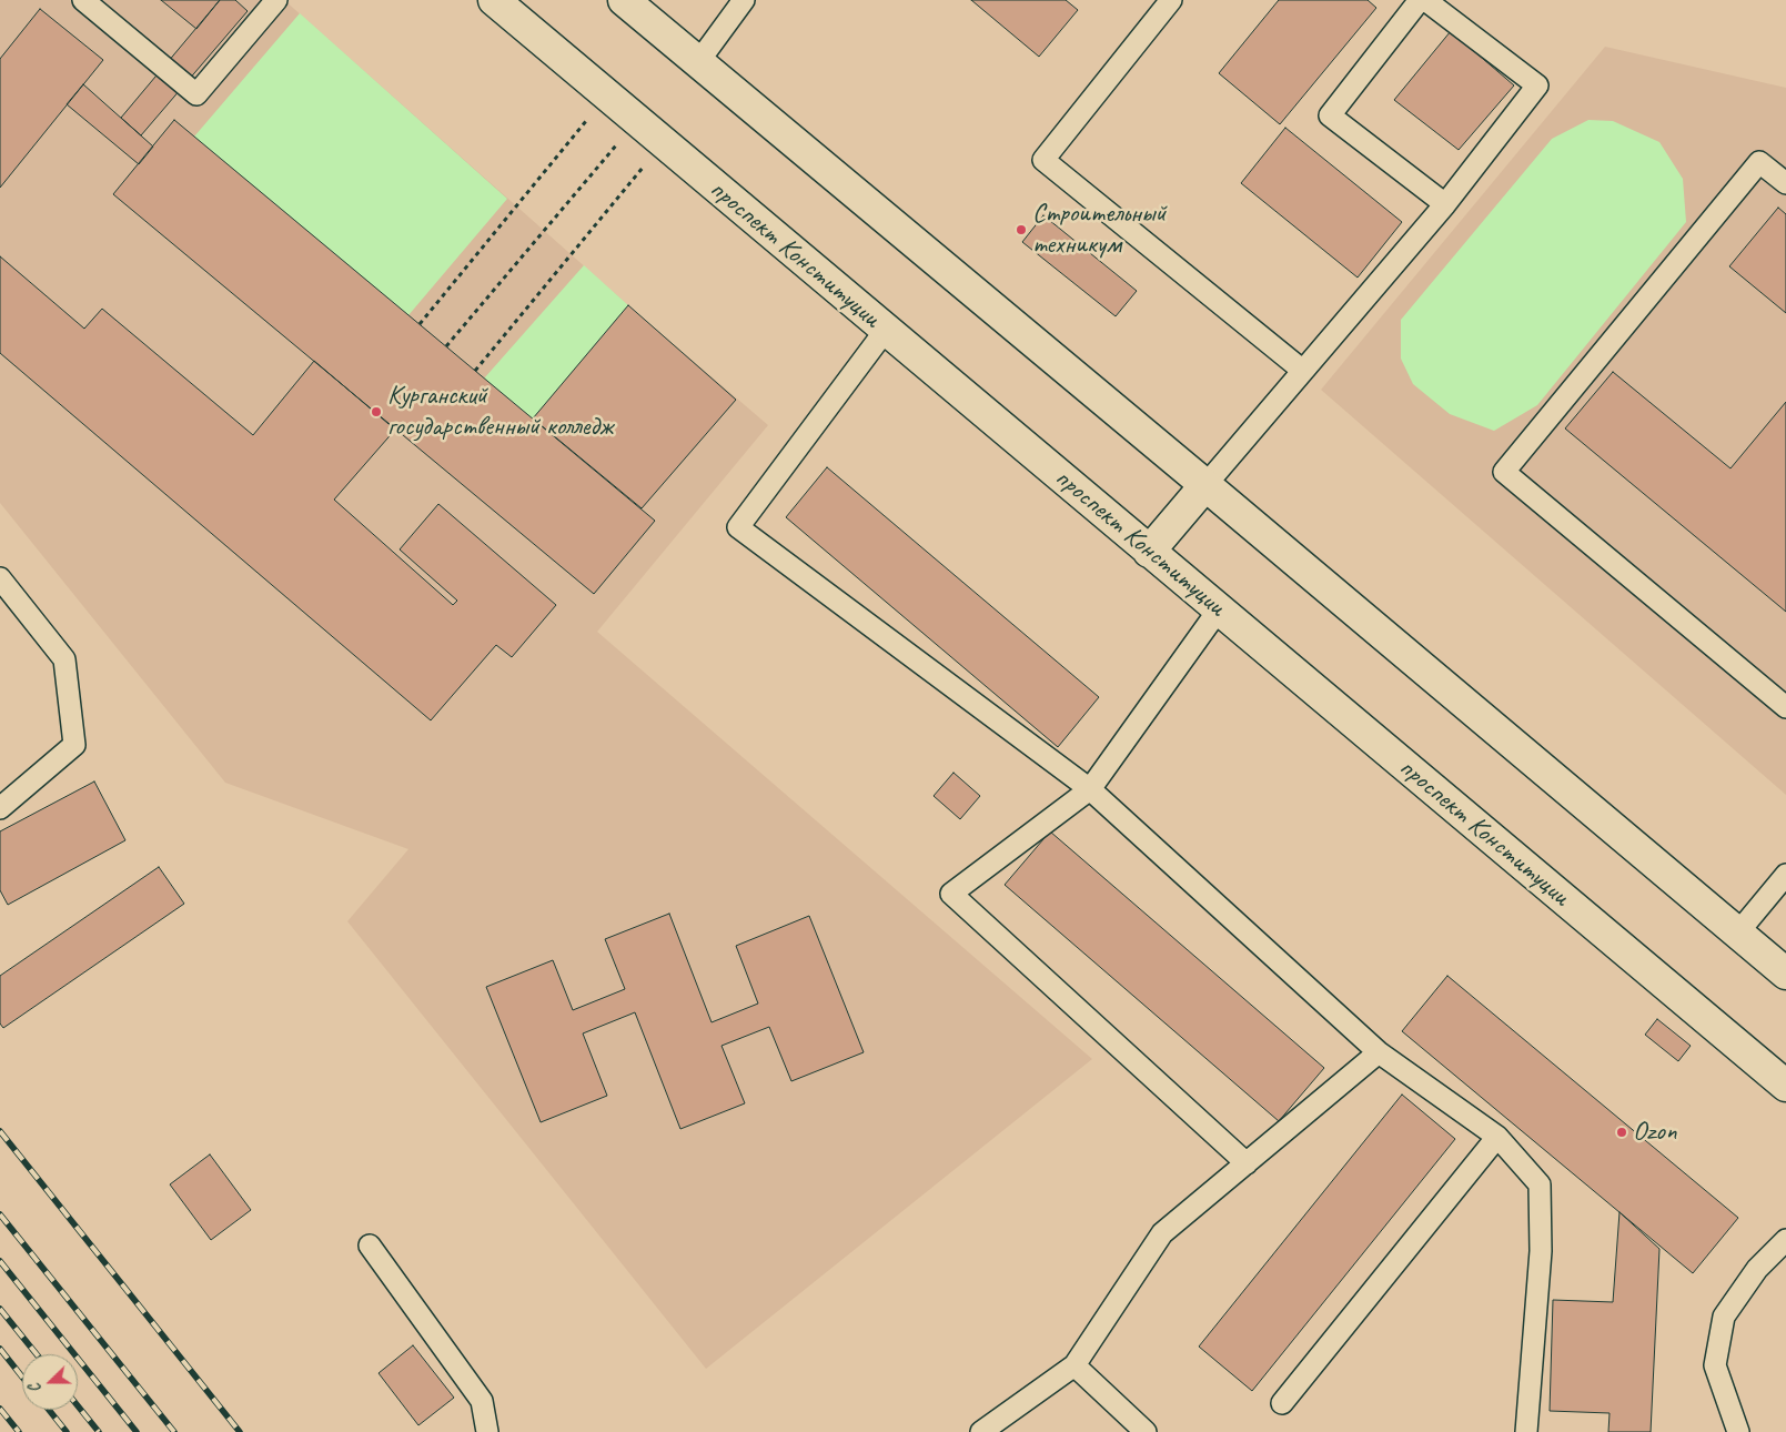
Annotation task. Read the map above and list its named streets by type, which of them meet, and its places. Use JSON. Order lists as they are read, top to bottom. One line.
{"streets":{"main road":["проспект Конституции"]},"places":["Строительный техникум","Курганский государственный колледж","Ozon"],"north":"left"}
